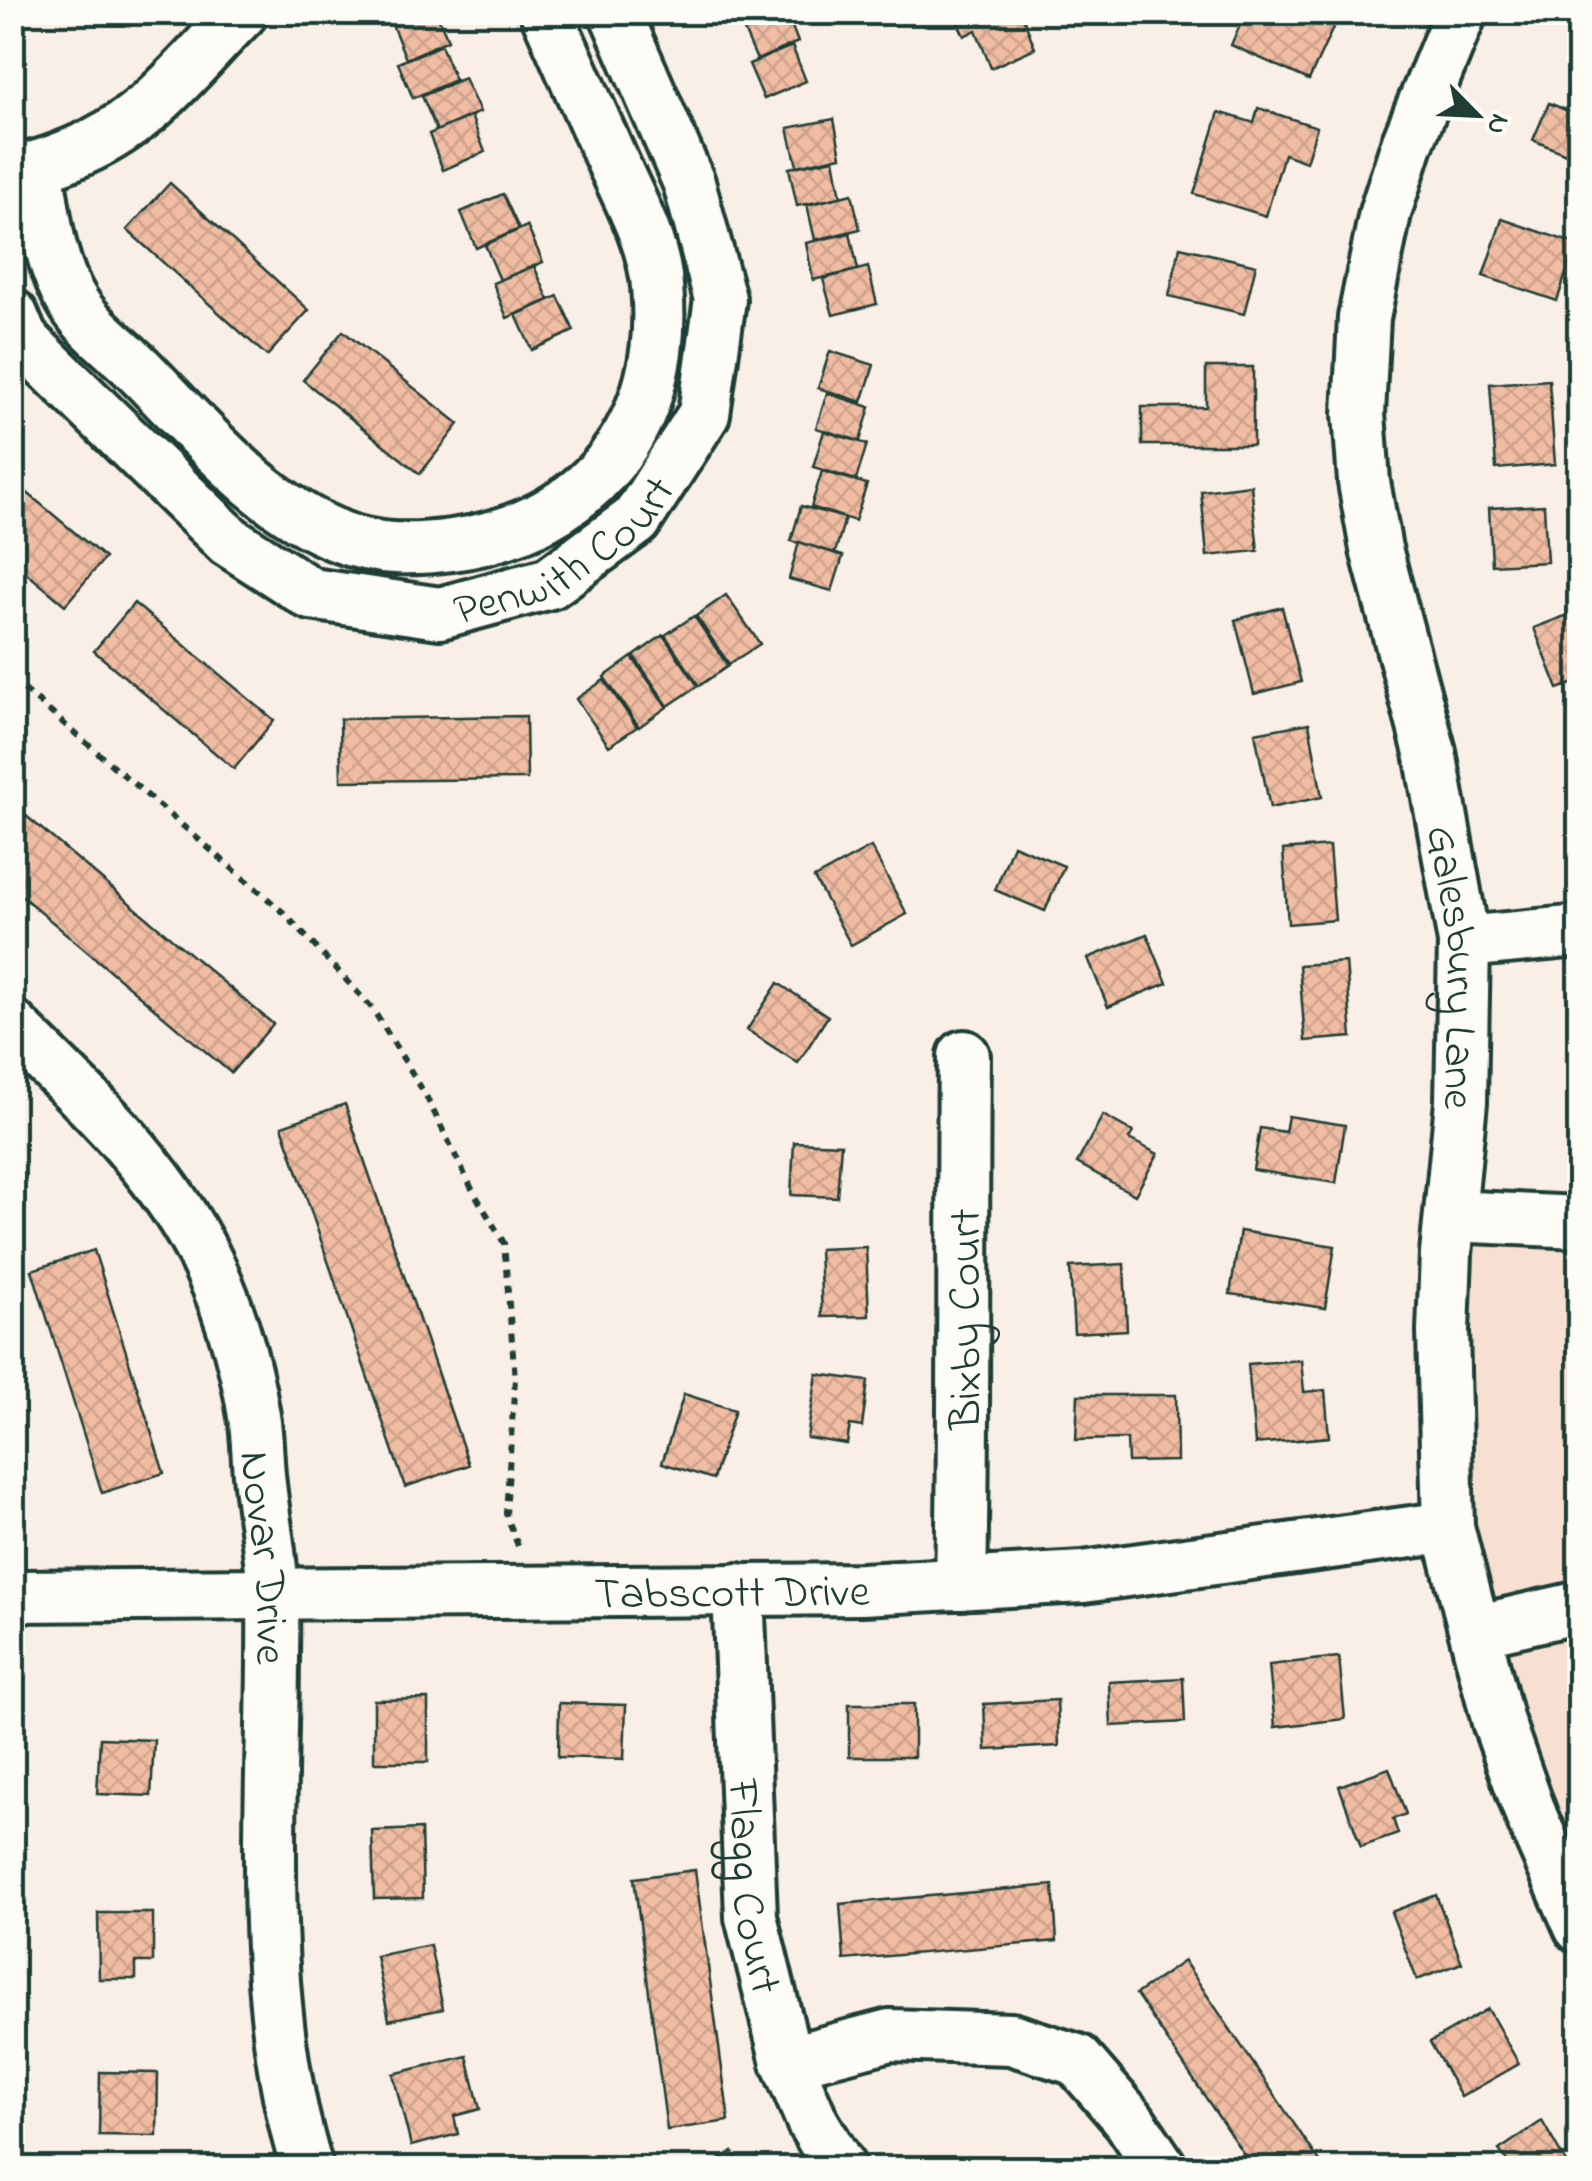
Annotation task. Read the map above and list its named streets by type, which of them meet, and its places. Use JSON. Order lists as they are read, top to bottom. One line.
{"streets":{"street":["Penwith Court","Galesbury Lane","Bixby Court","Novar Drive","Tabscott Drive","Flagg Court"]},"crossings":[["Galesbury Lane","Tabscott Drive"],["Bixby Court","Tabscott Drive"],["Novar Drive","Tabscott Drive"],["Tabscott Drive","Flagg Court"]],"north":"bottom right"}
